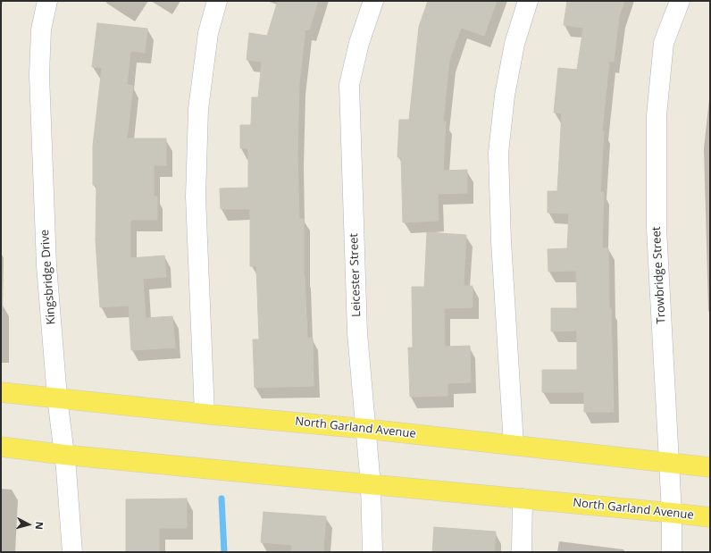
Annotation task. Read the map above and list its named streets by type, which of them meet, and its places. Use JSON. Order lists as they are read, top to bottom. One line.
{"streets":{"main road":["North Garland Avenue"],"street":["Leicester Street","Trowbridge Street","Kingsbridge Drive"]},"crossings":[["Leicester Street","North Garland Avenue"],["Trowbridge Street","North Garland Avenue"],["Kingsbridge Drive","North Garland Avenue"]],"north":"right"}
